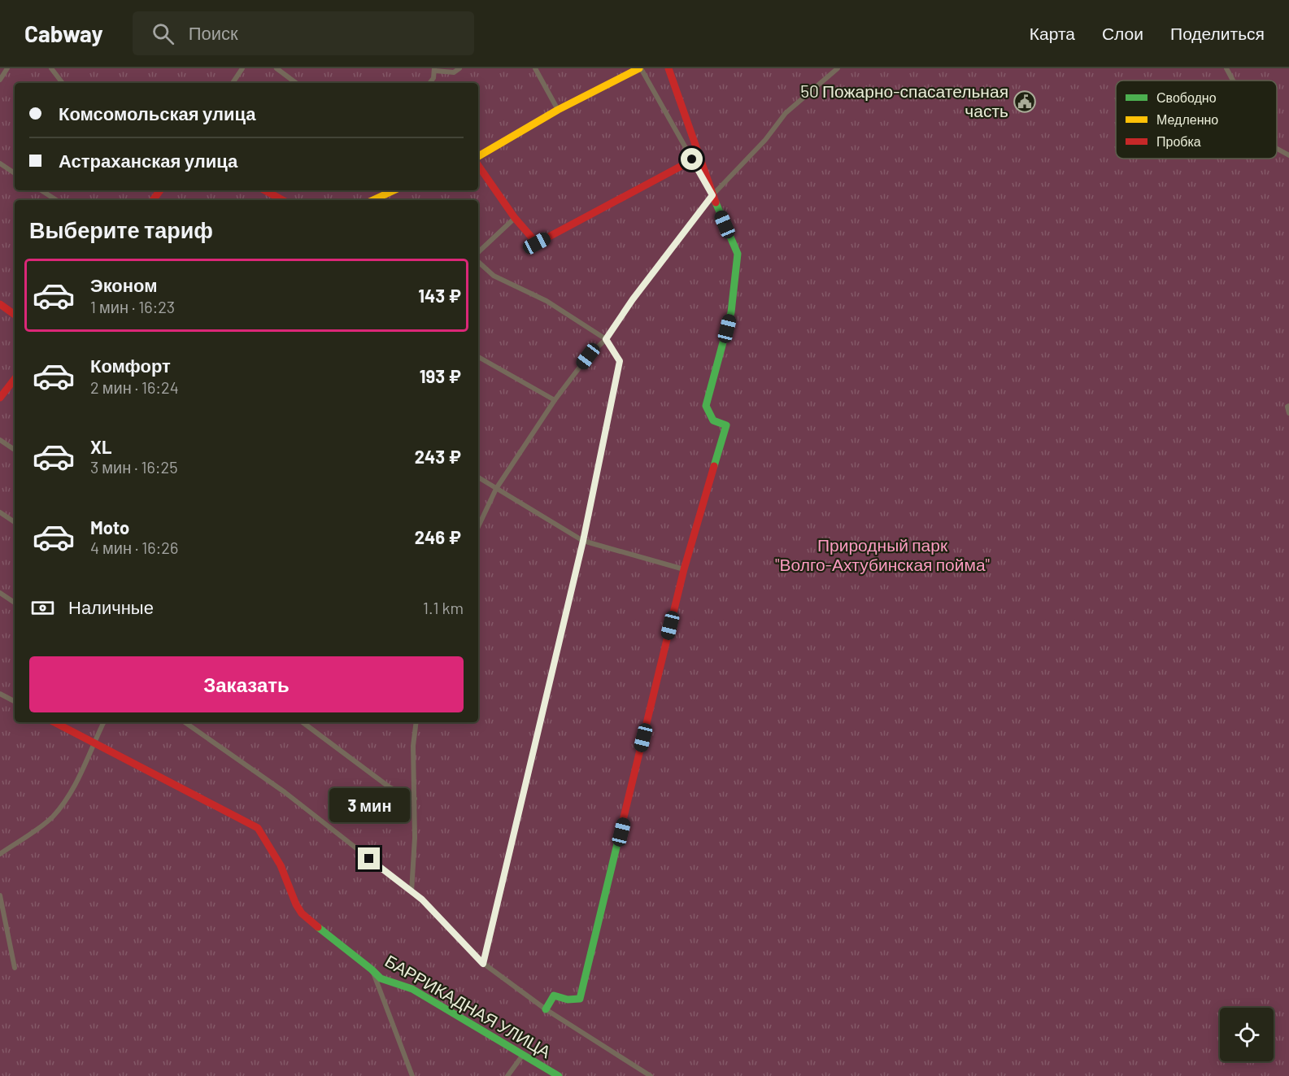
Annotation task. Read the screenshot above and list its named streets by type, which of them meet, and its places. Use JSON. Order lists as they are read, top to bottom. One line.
{"streets":{"street":["БАРРИКАДНАЯ УЛИЦА"]},"parks":["Природный парк \"Волго-Ахтубинская пойма\""],"places":{"public building":["50 Пожарно-спасательная часть"]},"legend":["Свободно","Медленно","Пробка"],"page":{"header":"Cabway","search":"Поиск","nav":["Карта","Слои","Поделиться"],"banner":["Комсомольская улица","Астраханская улица"],"heading":"Выберите тариф","list":[{"name":"Эконом","note":"1 мин · 16:23","value":"143 ₽"},{"name":"Комфорт","note":"2 мин · 16:24","value":"193 ₽"},{"name":"XL","note":"3 мин · 16:25","value":"243 ₽"},{"name":"Moto","note":"4 мин · 16:26","value":"246 ₽"}],"pay":["Наличные","1.1 km"],"buttons":"Заказать","bubble":"3 мин"}}
